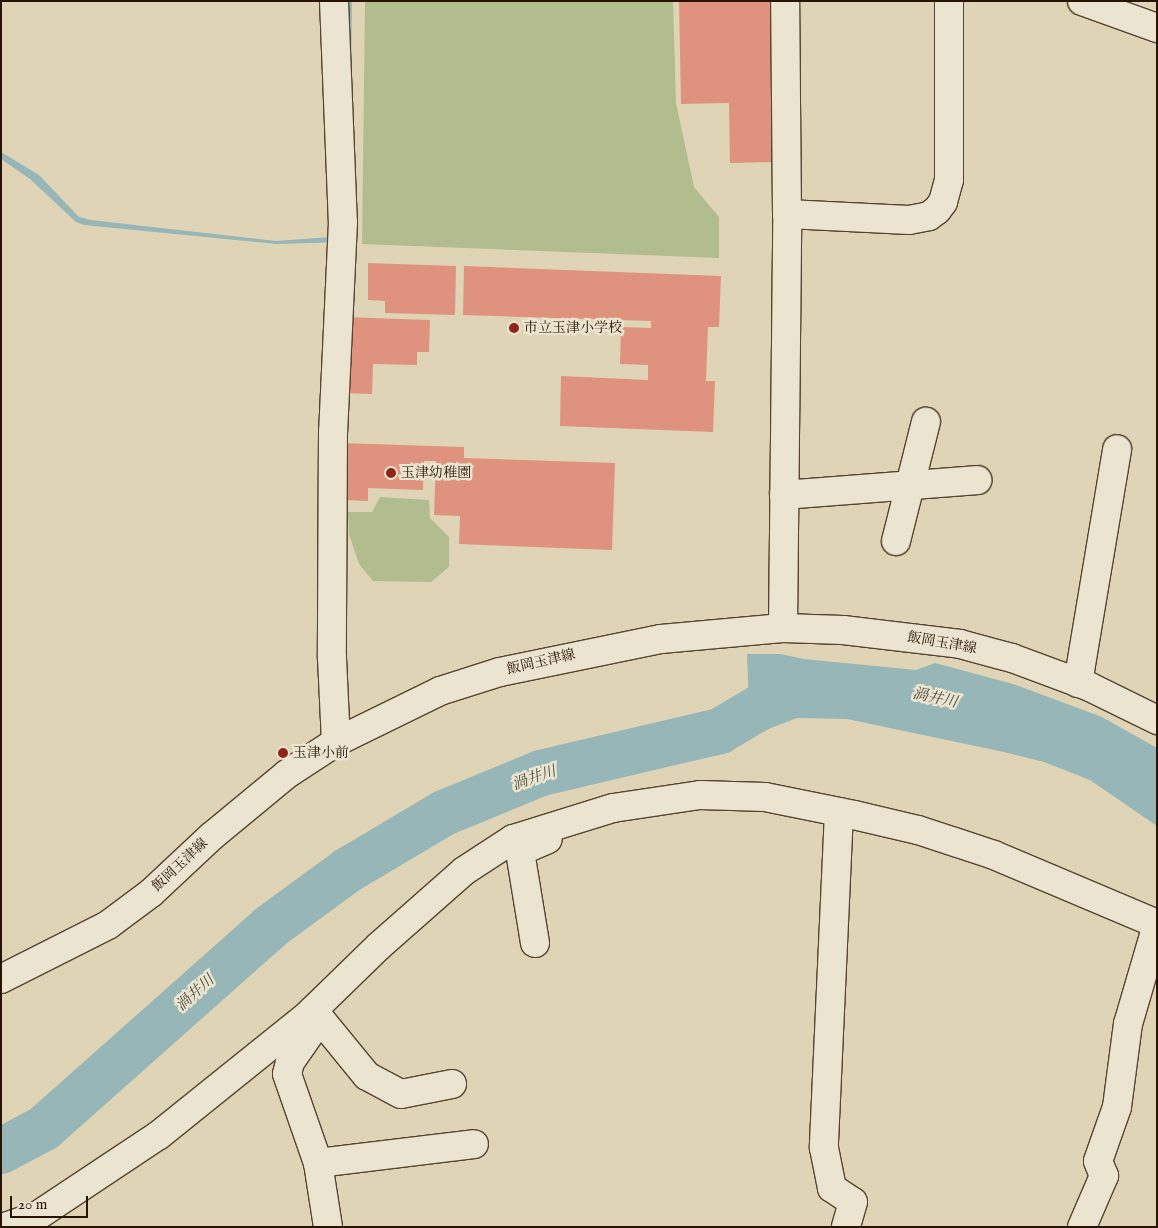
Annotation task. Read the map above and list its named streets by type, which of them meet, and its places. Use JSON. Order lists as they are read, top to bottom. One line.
{"streets":{"street":["飯岡玉津線"]},"water":["渦井川"],"places":["市立玉津小学校","玉津幼稚園","玉津小前"],"scale_bar":"20 m"}
